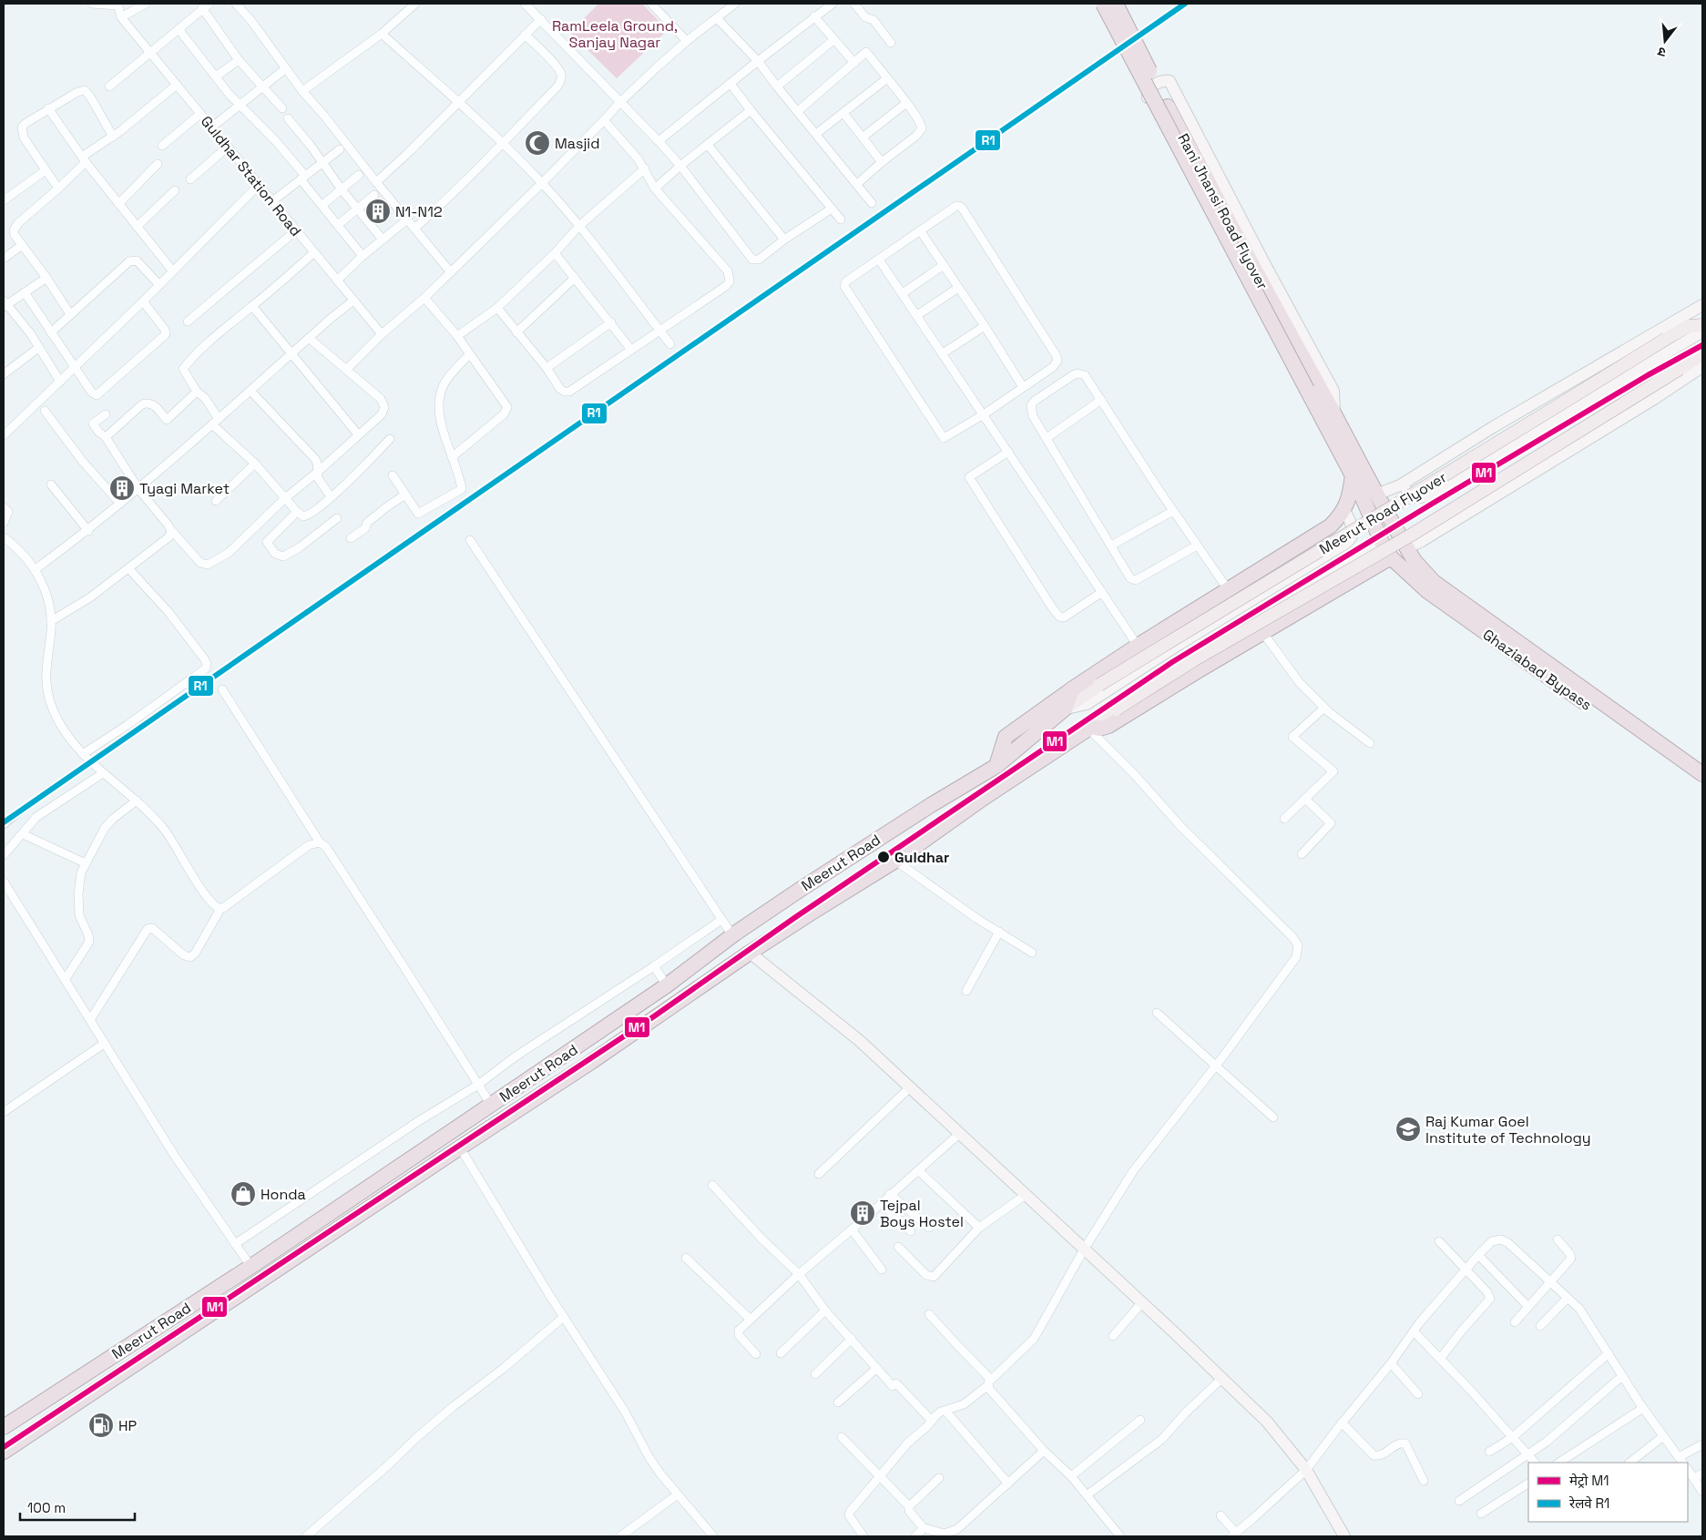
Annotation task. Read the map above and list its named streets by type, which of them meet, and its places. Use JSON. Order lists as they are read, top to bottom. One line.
{"streets":{"highway":["Rani Jhansi Road Flyover","Ghaziabad Bypass","Meerut Road"],"main road":["Meerut Road Flyover"],"street":["Guldhar Station Road"]},"crossings":[["Rani Jhansi Road Flyover","Ghaziabad Bypass"],["Meerut Road Flyover","Meerut Road"]],"parks":["RamLeela Ground, Sanjay Nagar"],"places":{"mosque":["Masjid"],"building":["N1-N12","Tyagi Market","Tejpal Boys Hostel"],"other":["Guldhar"],"school or university":["Raj Kumar Goel Institute of Technology"],"shop":["Honda"],"fuel station":["HP"]},"lines":["rail line R1","metro line M1"],"legend":["मेट्रो M1","रेलवे R1"],"scale_bar":"100 m","north":"bottom"}
